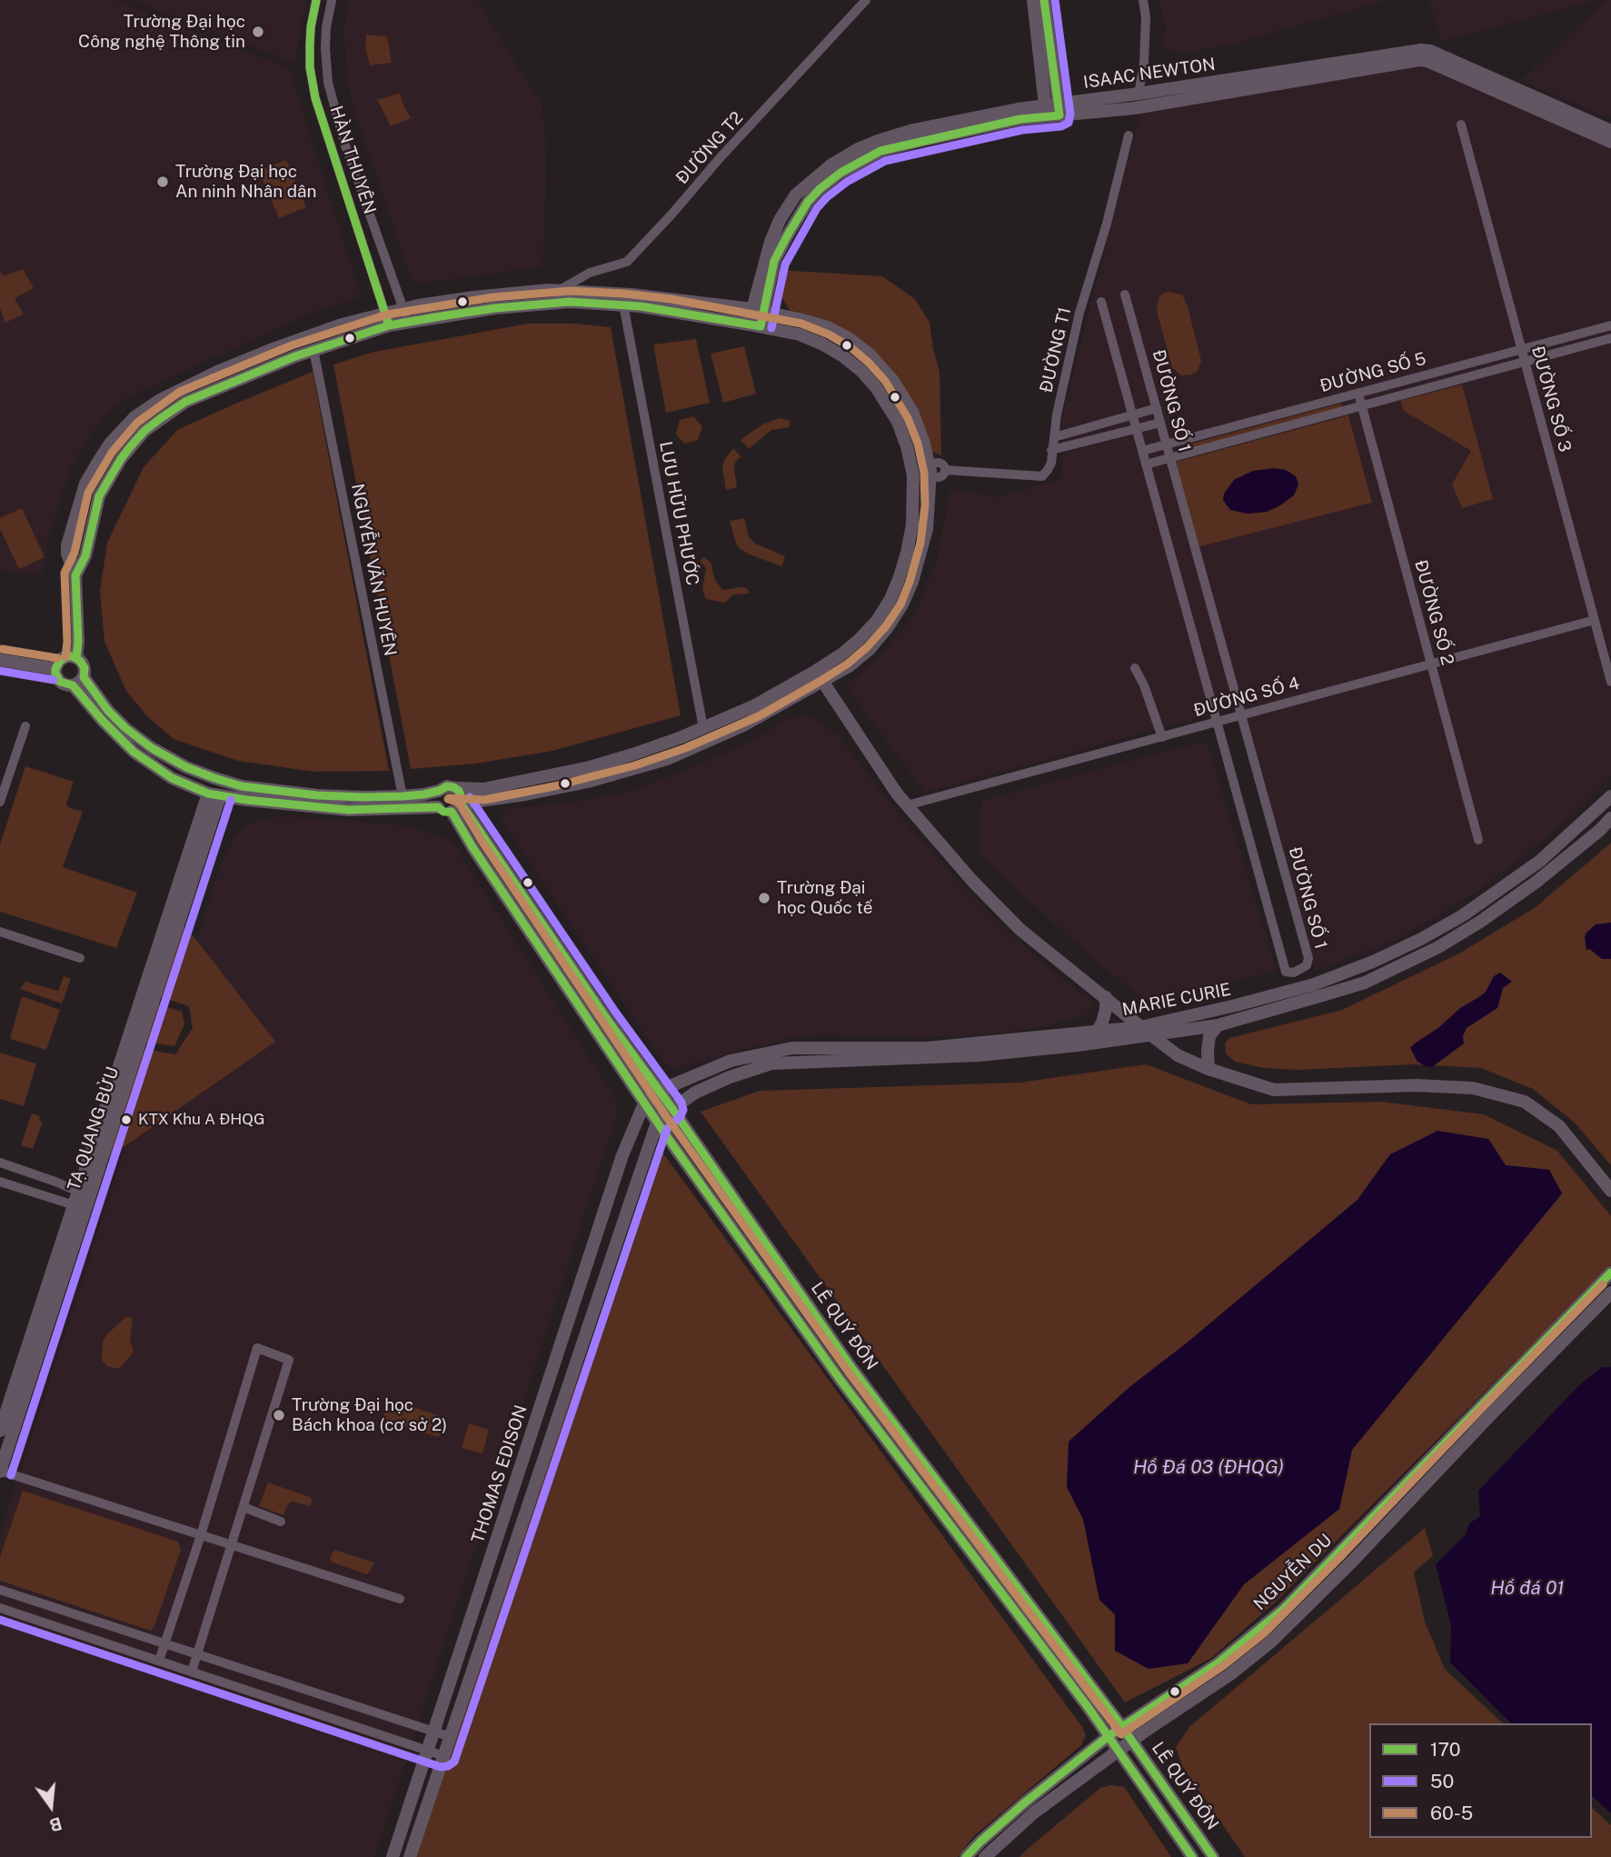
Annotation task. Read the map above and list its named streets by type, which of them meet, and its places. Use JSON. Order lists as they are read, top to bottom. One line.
{"streets":{"street":["ISAAC NEWTON","ĐƯỜNG T2","HÀN THUYÊN","ĐƯỜNG T1","ĐƯỜNG SỐ 5","ĐƯỜNG SỐ 3","ĐƯỜNG SỐ 1","LƯU HỮU PHƯỚC","NGUYỄN VĂN HUYÊN","ĐƯỜNG SỐ 2","ĐƯỜNG SỐ 4","MARIE CURIE","TẠ QUANG BỬU","LÊ QUÝ ĐÔN","THOMAS EDISON","NGUYỄN DU"]},"crossings":[["ĐƯỜNG SỐ 5","ĐƯỜNG SỐ 3"],["ĐƯỜNG SỐ 5","ĐƯỜNG SỐ 1"],["ĐƯỜNG SỐ 5","ĐƯỜNG SỐ 2"],["ĐƯỜNG SỐ 3","ĐƯỜNG SỐ 4"],["ĐƯỜNG SỐ 1","ĐƯỜNG SỐ 4"],["ĐƯỜNG SỐ 2","ĐƯỜNG SỐ 4"],["MARIE CURIE","LÊ QUÝ ĐÔN"],["MARIE CURIE","THOMAS EDISON"],["LÊ QUÝ ĐÔN","THOMAS EDISON"],["LÊ QUÝ ĐÔN","NGUYỄN DU"]],"water":["Hồ Đá 03 (ĐHQG)","Hồ đá 01"],"places":["Trường Đại học Công nghệ Thông tin","Trường Đại học An ninh Nhân dân","Trường Đại học Quốc tế","KTX Khu A ĐHQG","Trường Đại học Bách khoa (cơ sở 2)"],"lines":["transit line 170","transit line 50","transit line 60-5"],"legend":["170","50","60-5"],"north":"bottom"}
